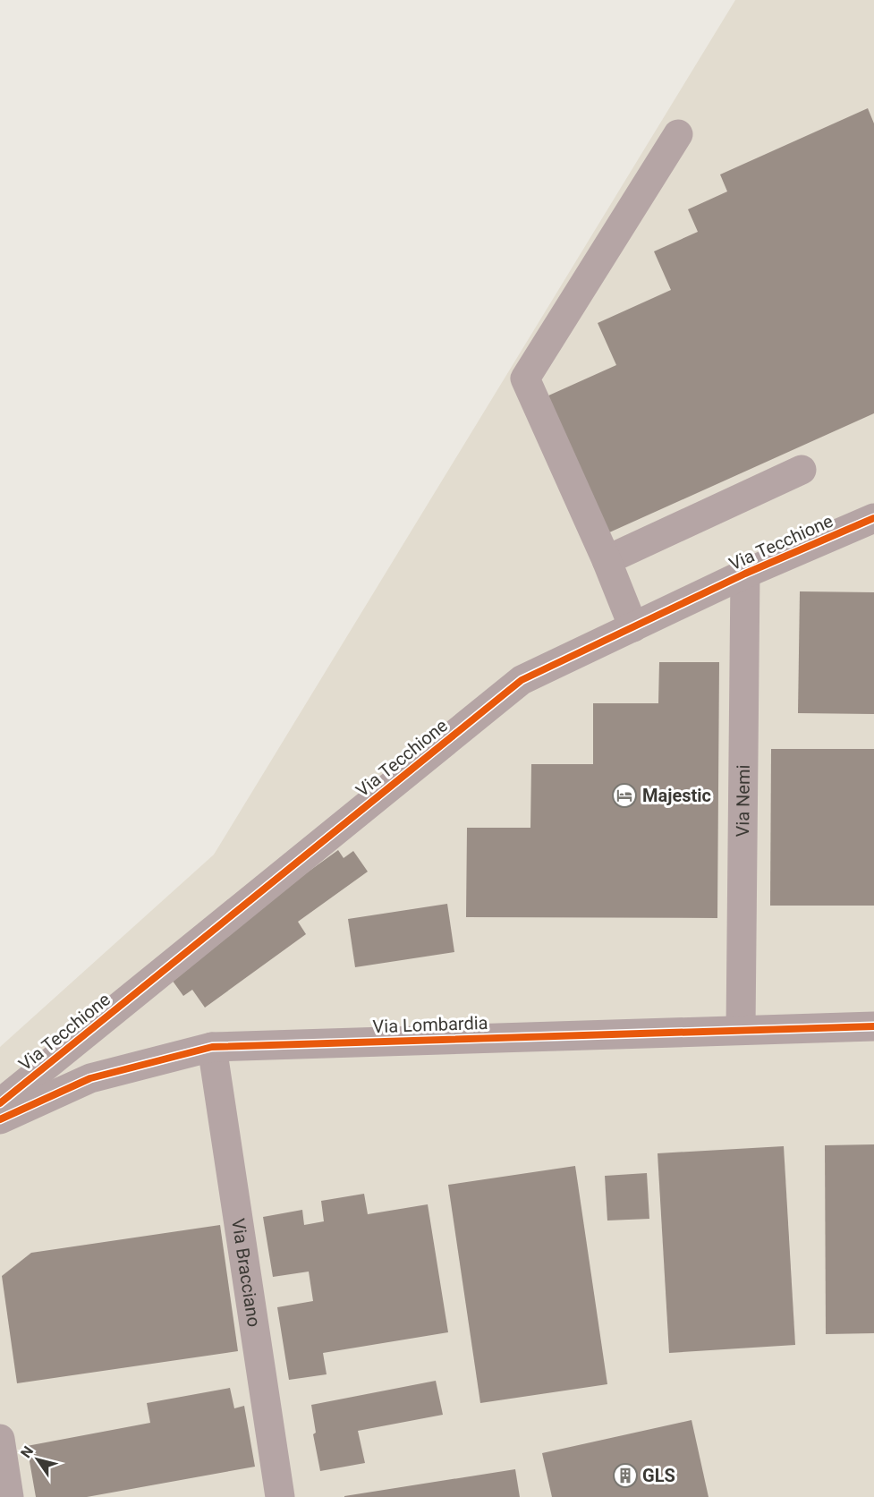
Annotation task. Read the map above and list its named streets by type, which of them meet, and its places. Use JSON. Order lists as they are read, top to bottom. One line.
{"streets":{"street":["Via Tecchione","Via Nemi","Via Lombardia","Via Bracciano"]},"crossings":[["Via Tecchione","Via Nemi"],["Via Nemi","Via Lombardia"],["Via Lombardia","Via Bracciano"]],"places":{"hotel":["Majestic"],"building":["GLS"]},"north":"top left"}
